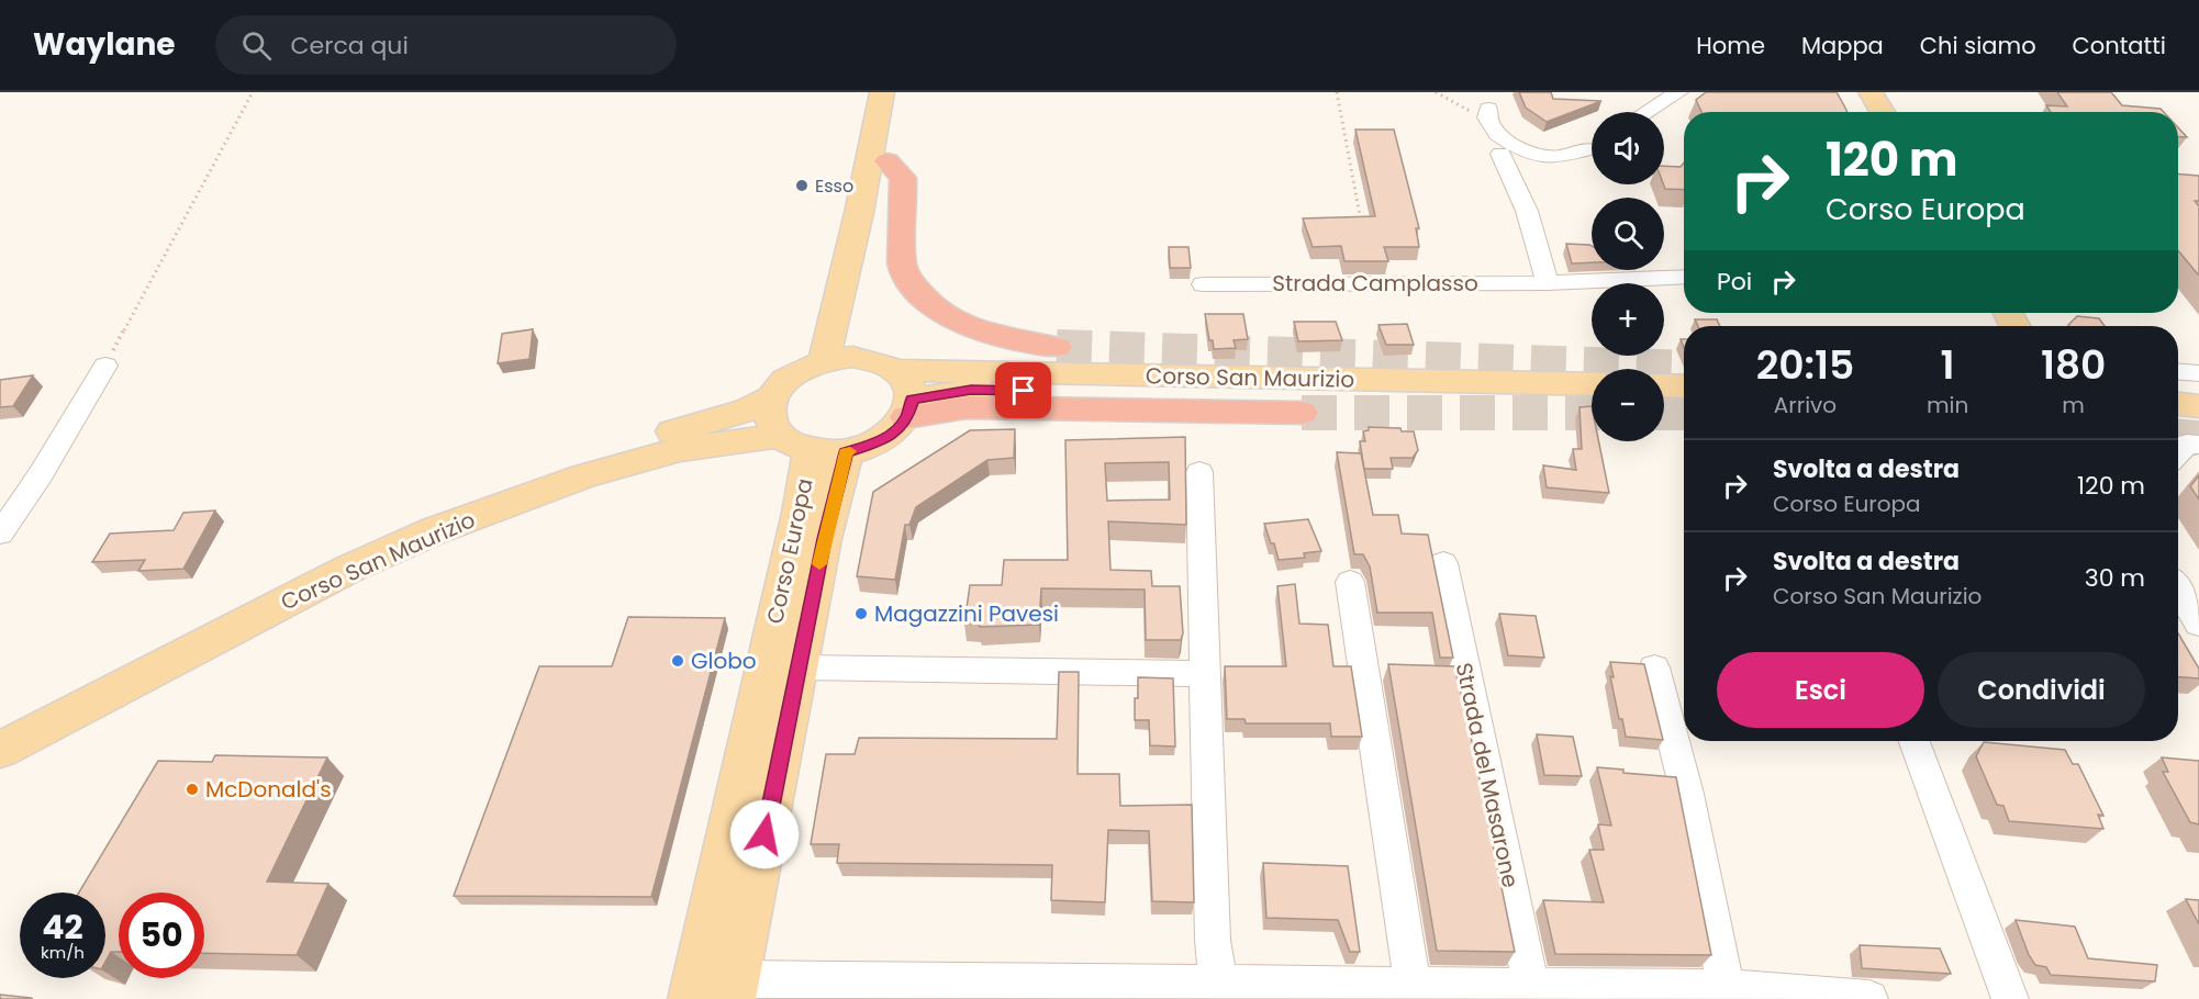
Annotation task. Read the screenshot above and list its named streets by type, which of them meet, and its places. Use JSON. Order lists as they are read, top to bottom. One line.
{"streets":{"main road":["Corso San Maurizio","Corso Europa"],"street":["Strada Camplasso","Strada del Masarone"]},"crossings":[["Corso San Maurizio","Corso Europa"]],"places":["Esso","Magazzini Pavesi","Globo","McDonald's"],"page":{"header":"Waylane","search":"Cerca qui","nav":["Home","Mappa","Chi siamo","Contatti"],"map_buttons":["+","−"],"turn":["120 m","Corso Europa"],"then":"Poi","eta":["20:15","Arrivo","1","min","180","m"],"list":[{"name":"Svolta a destra","note":"Corso Europa","value":"120 m"},{"name":"Svolta a destra","note":"Corso San Maurizio","value":"30 m"}],"buttons":["Esci","Condividi"],"speed":"42 km/h","limit":"50"}}
